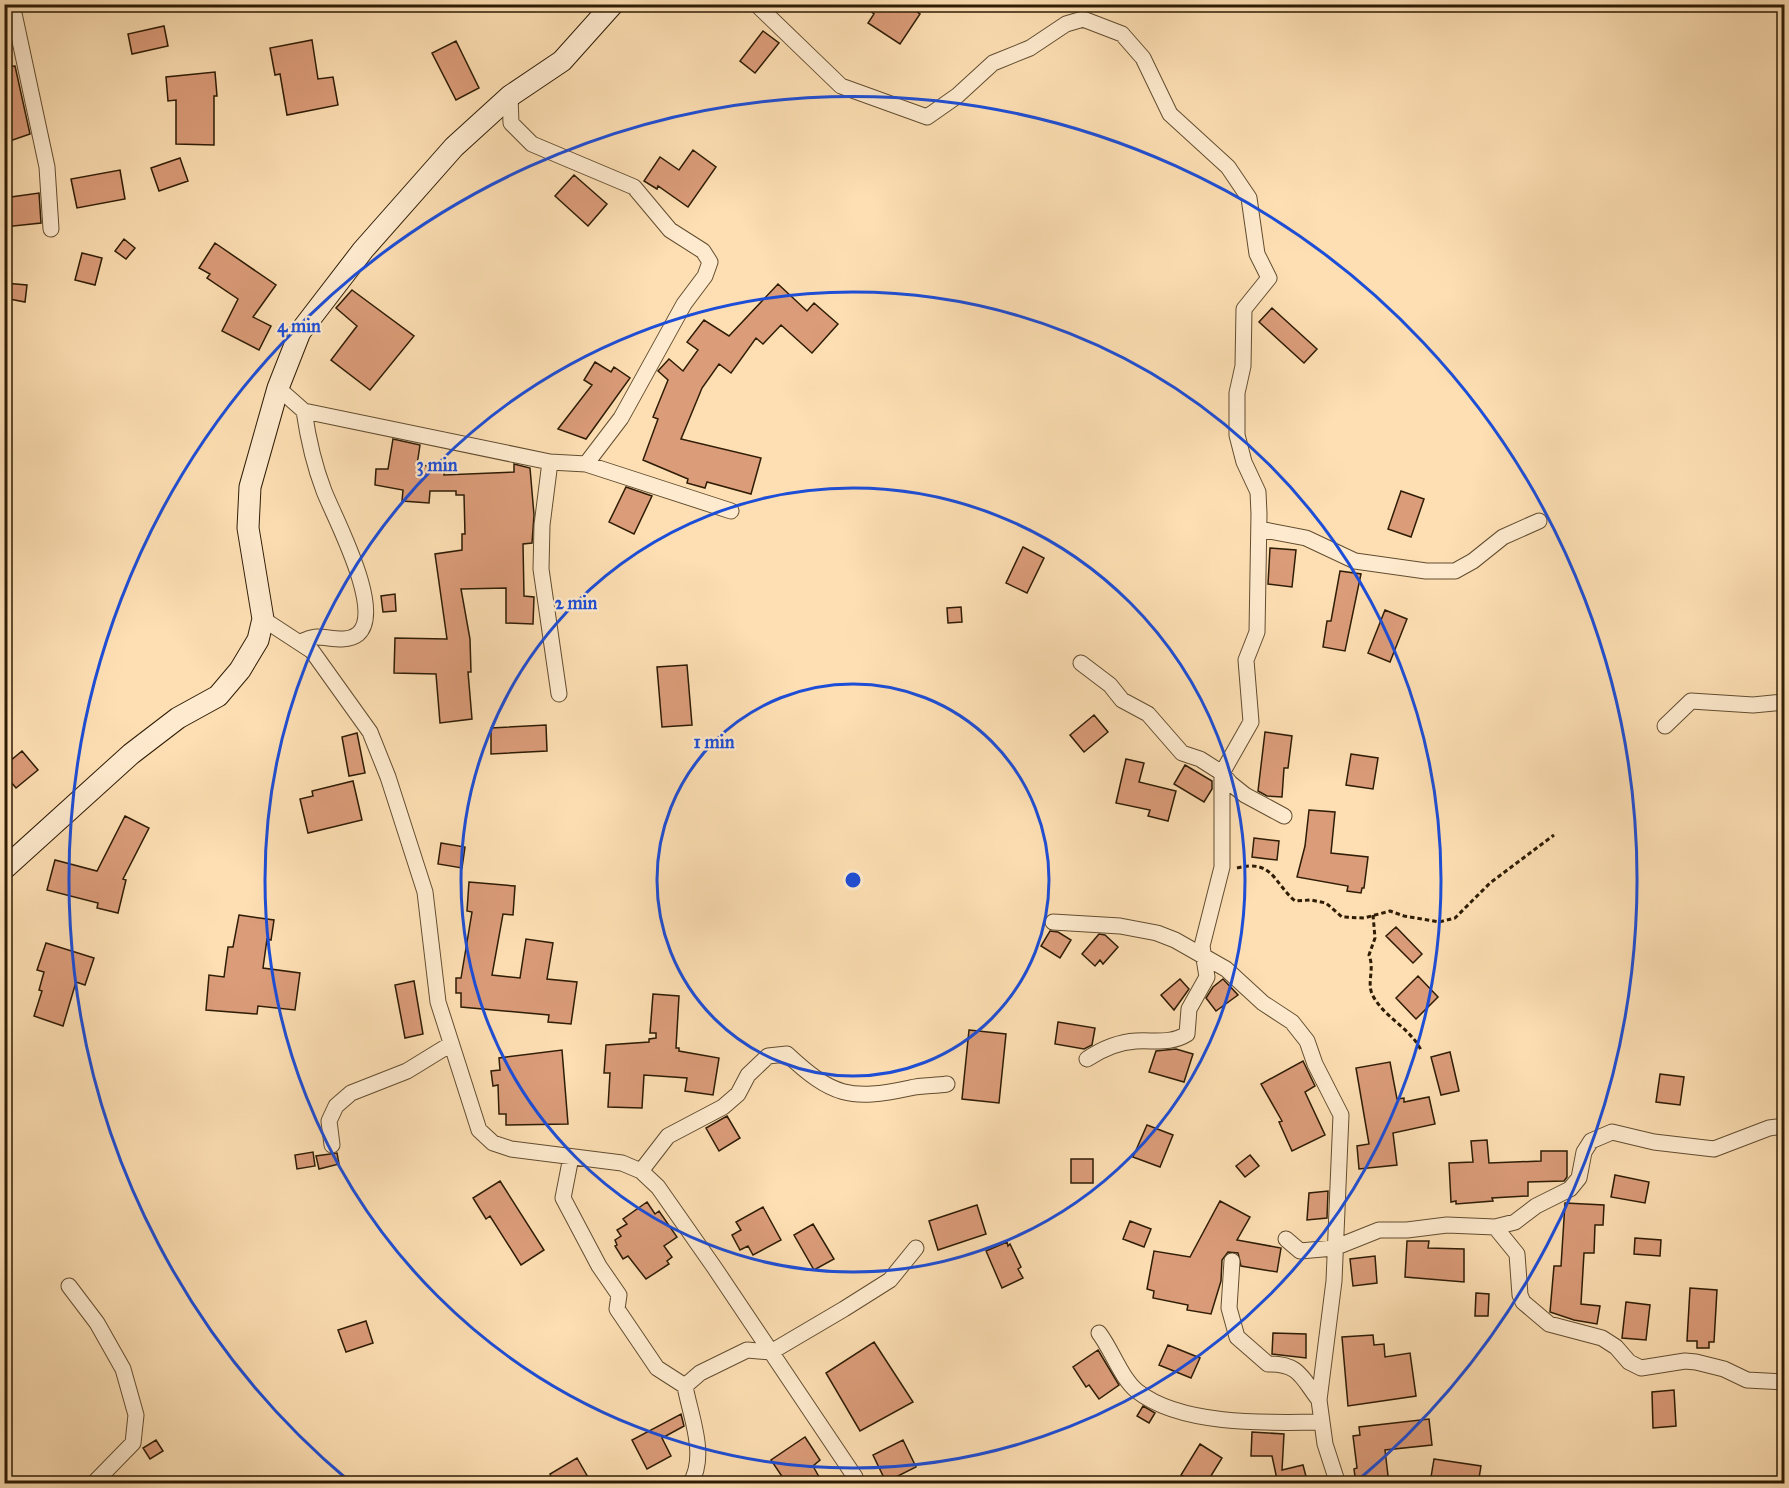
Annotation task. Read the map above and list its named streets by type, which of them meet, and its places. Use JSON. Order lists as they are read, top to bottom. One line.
{"rings":["4 min","3 min","2 min","1 min"]}
